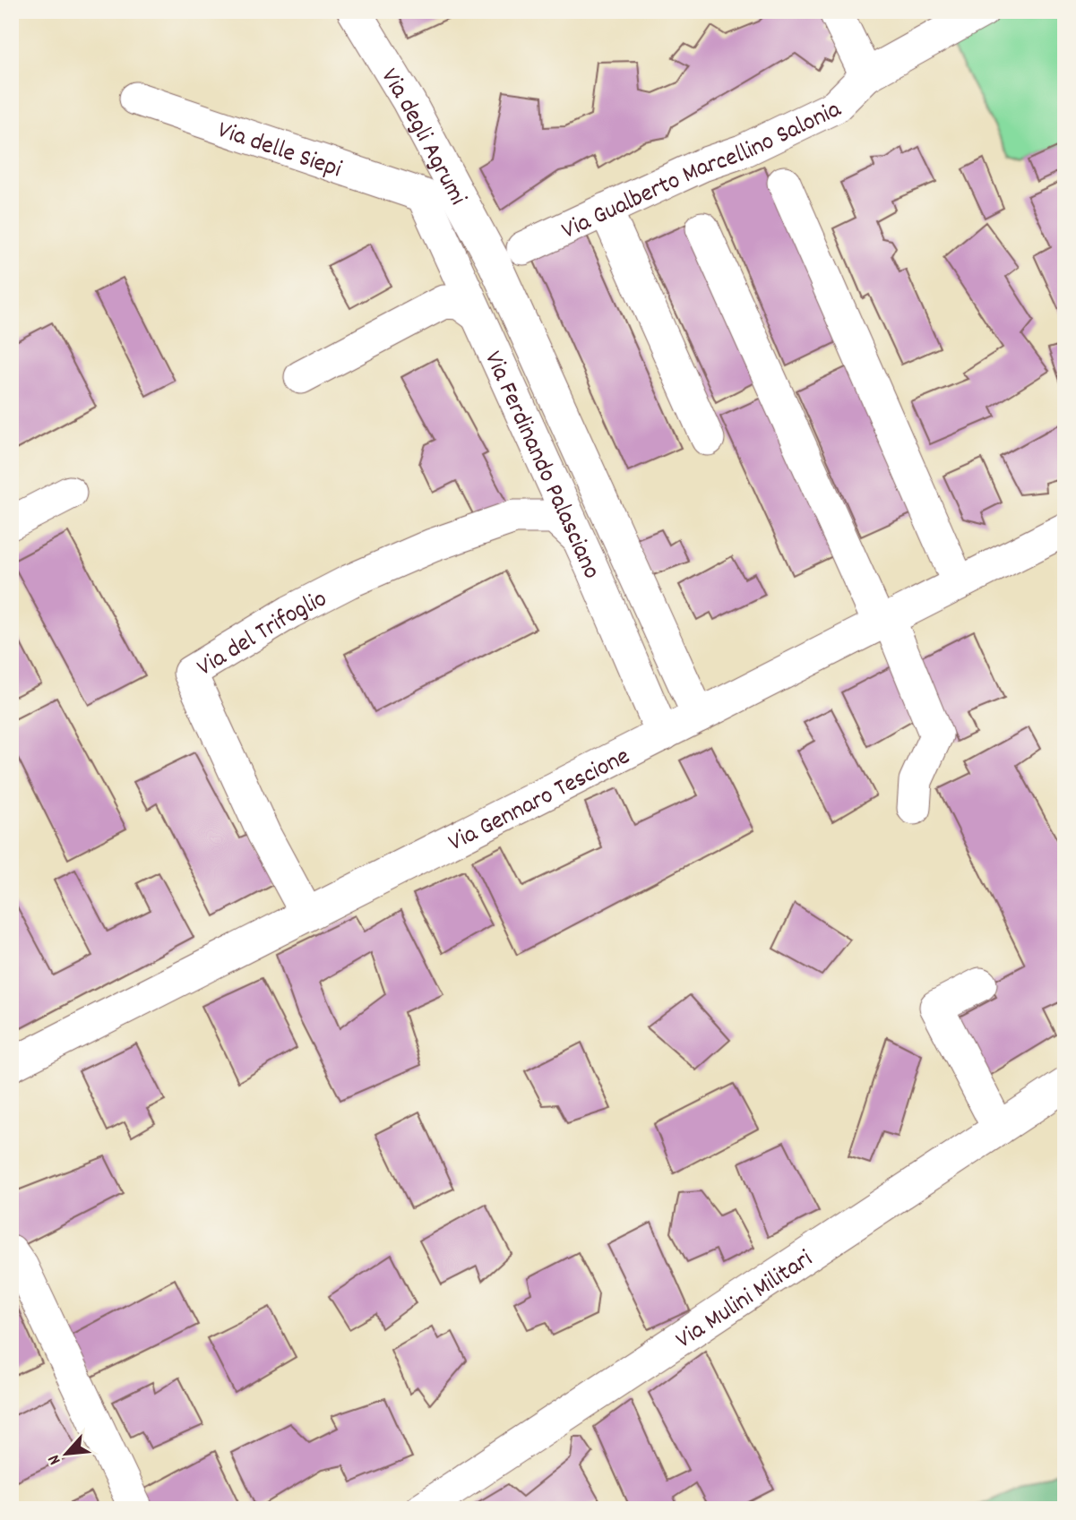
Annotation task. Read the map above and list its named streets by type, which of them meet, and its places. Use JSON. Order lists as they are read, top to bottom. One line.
{"streets":{"street":["Via degli Agrumi","Via delle Siepi","Via Gualberto Marcellino Salonia","Via Ferdinando Palasciano","Via del Trifoglio","Via Gennaro Tescione","Via Mulini Militari"]},"crossings":[["Via degli Agrumi","Via Ferdinando Palasciano"],["Via delle Siepi","Via Ferdinando Palasciano"],["Via Ferdinando Palasciano","Via del Trifoglio"],["Via Ferdinando Palasciano","Via Gennaro Tescione"],["Via del Trifoglio","Via Gennaro Tescione"]],"north":"bottom left"}
